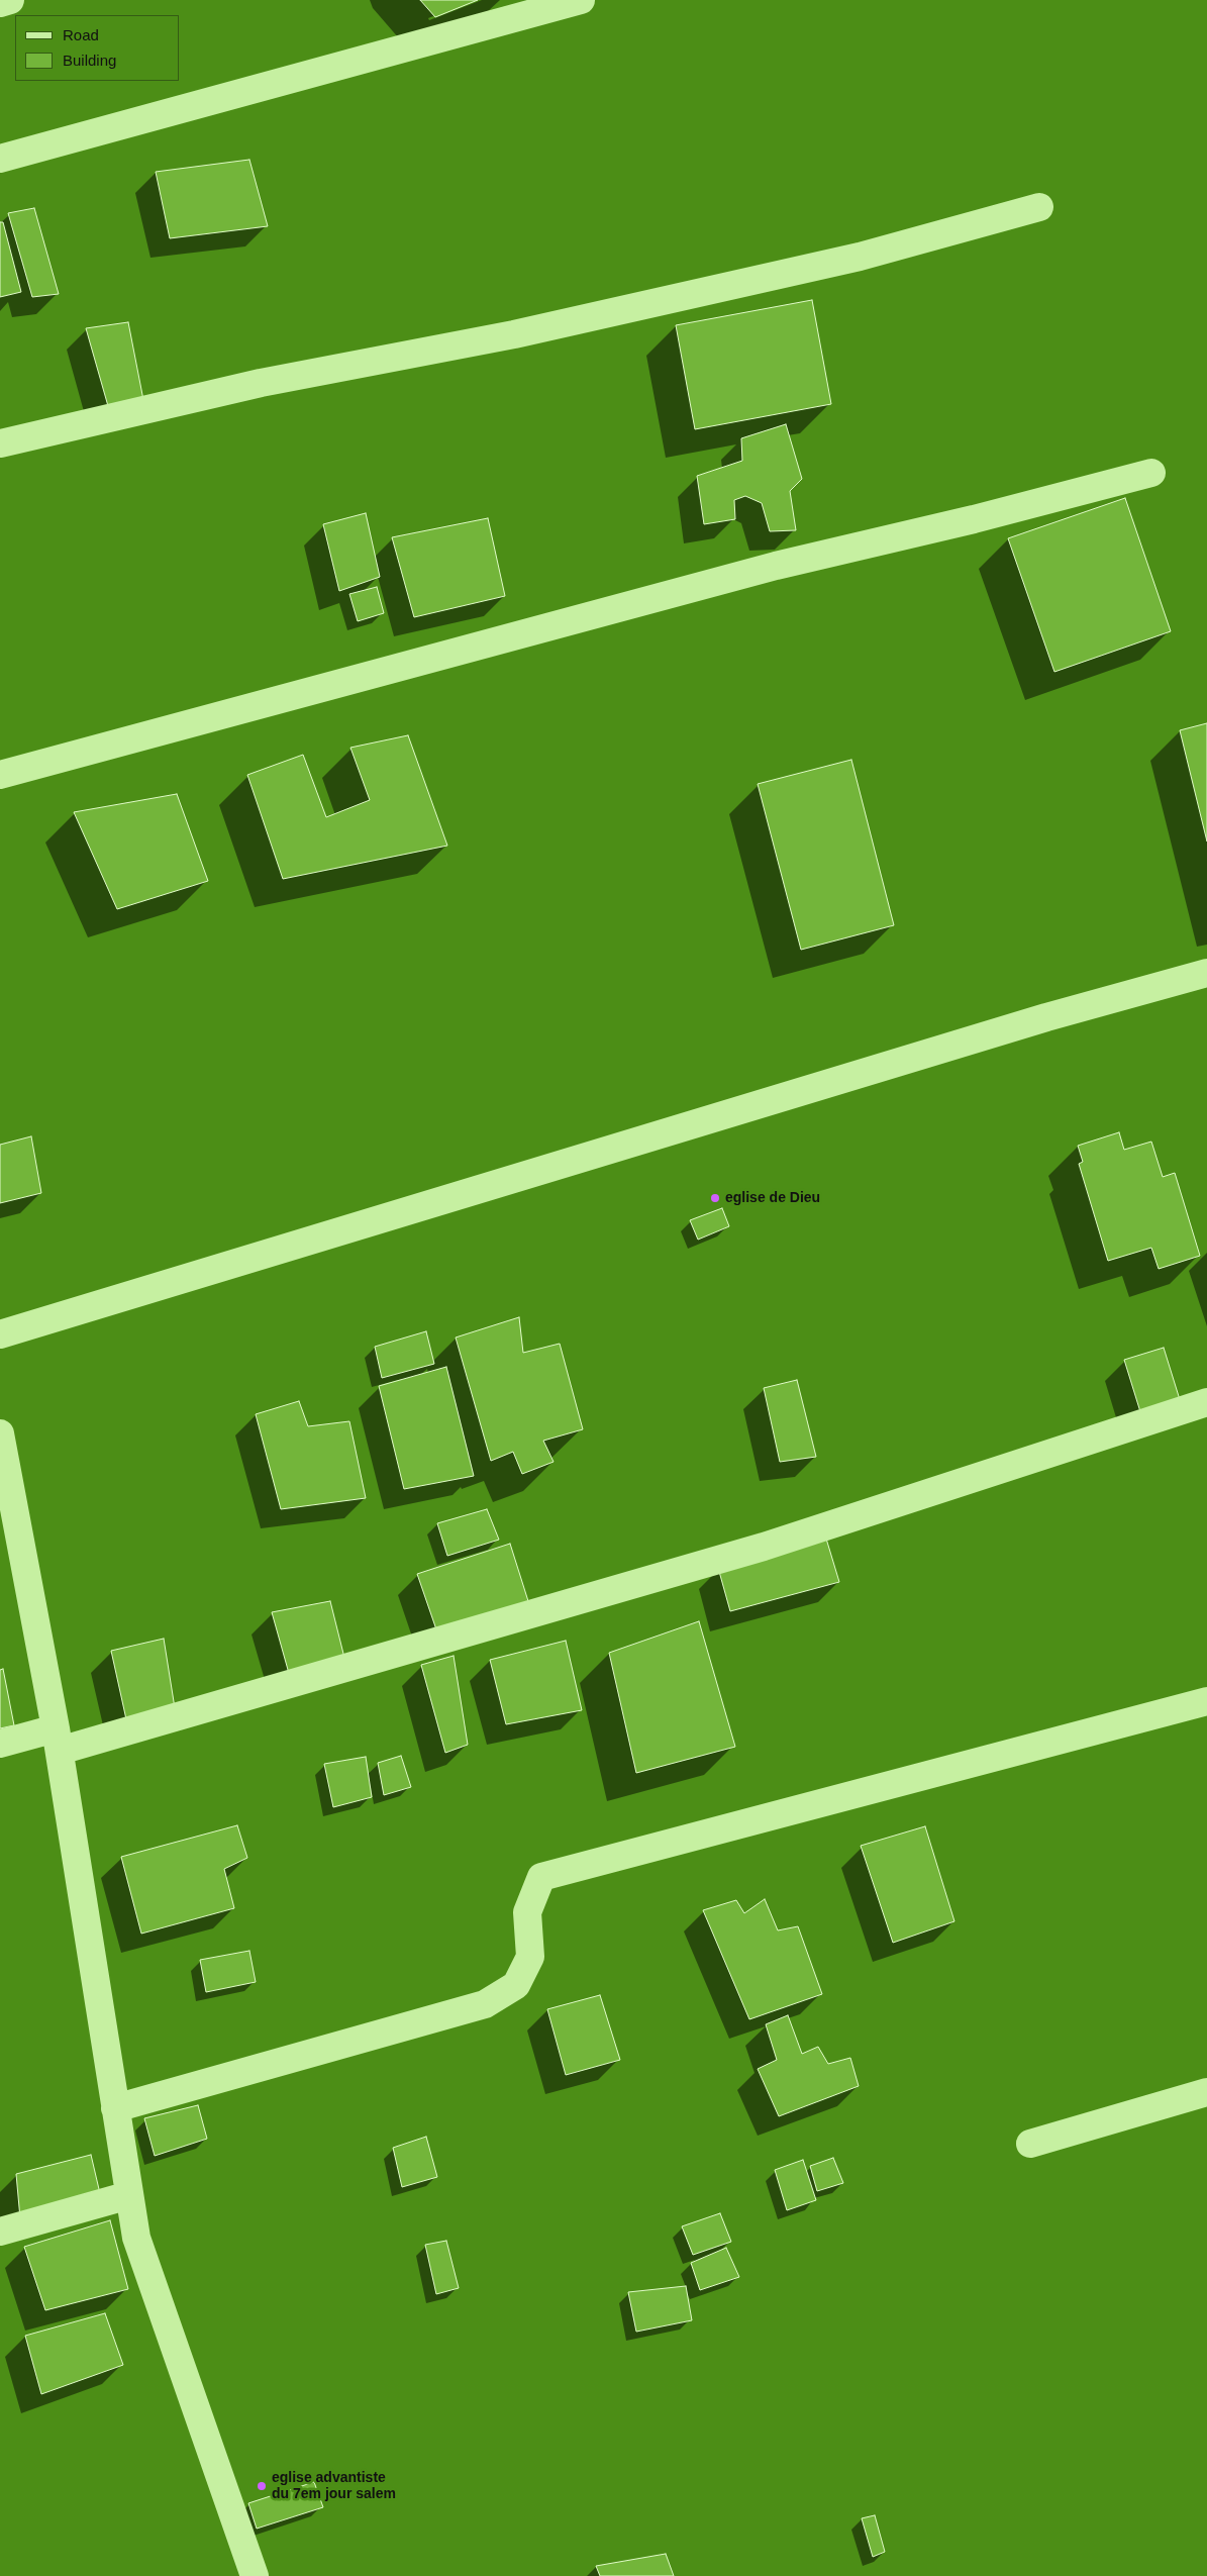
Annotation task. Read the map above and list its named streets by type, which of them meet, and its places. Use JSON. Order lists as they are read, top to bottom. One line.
{"places":["eglise de Dieu","eglise advantiste du 7em jour salem"],"legend":["Road","Building"]}
